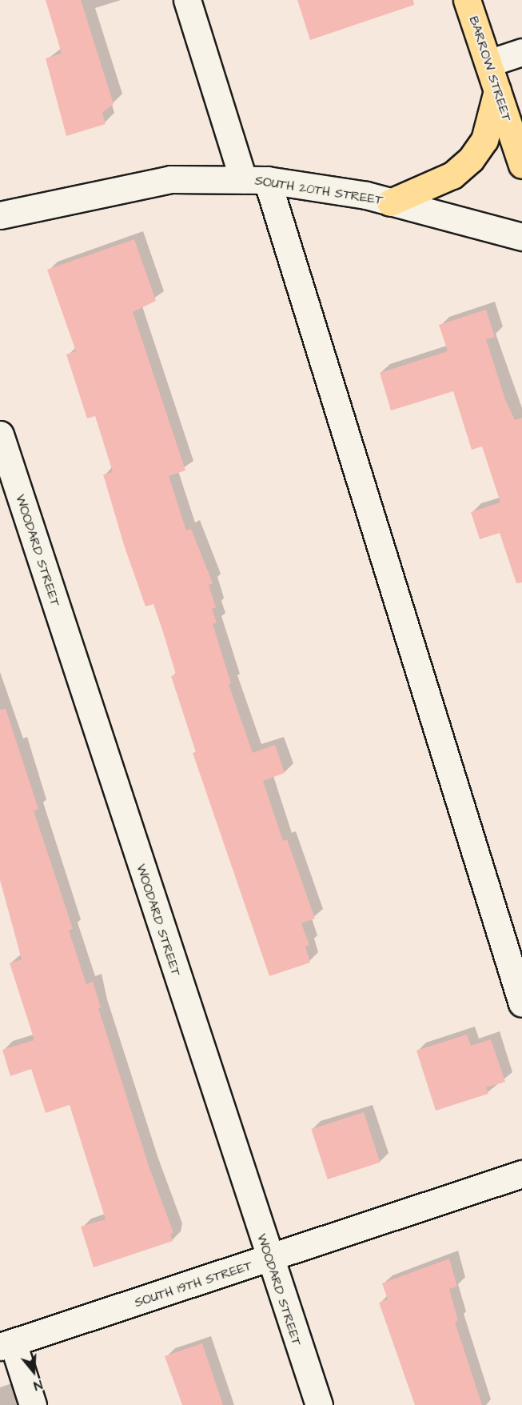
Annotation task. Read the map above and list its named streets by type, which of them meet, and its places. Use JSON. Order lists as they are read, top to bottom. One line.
{"streets":{"main road":["BARROW STREET"],"street":["SOUTH 20TH STREET","WOODARD STREET","SOUTH 19TH STREET"]},"crossings":[["WOODARD STREET","SOUTH 19TH STREET"]],"north":"bottom"}
